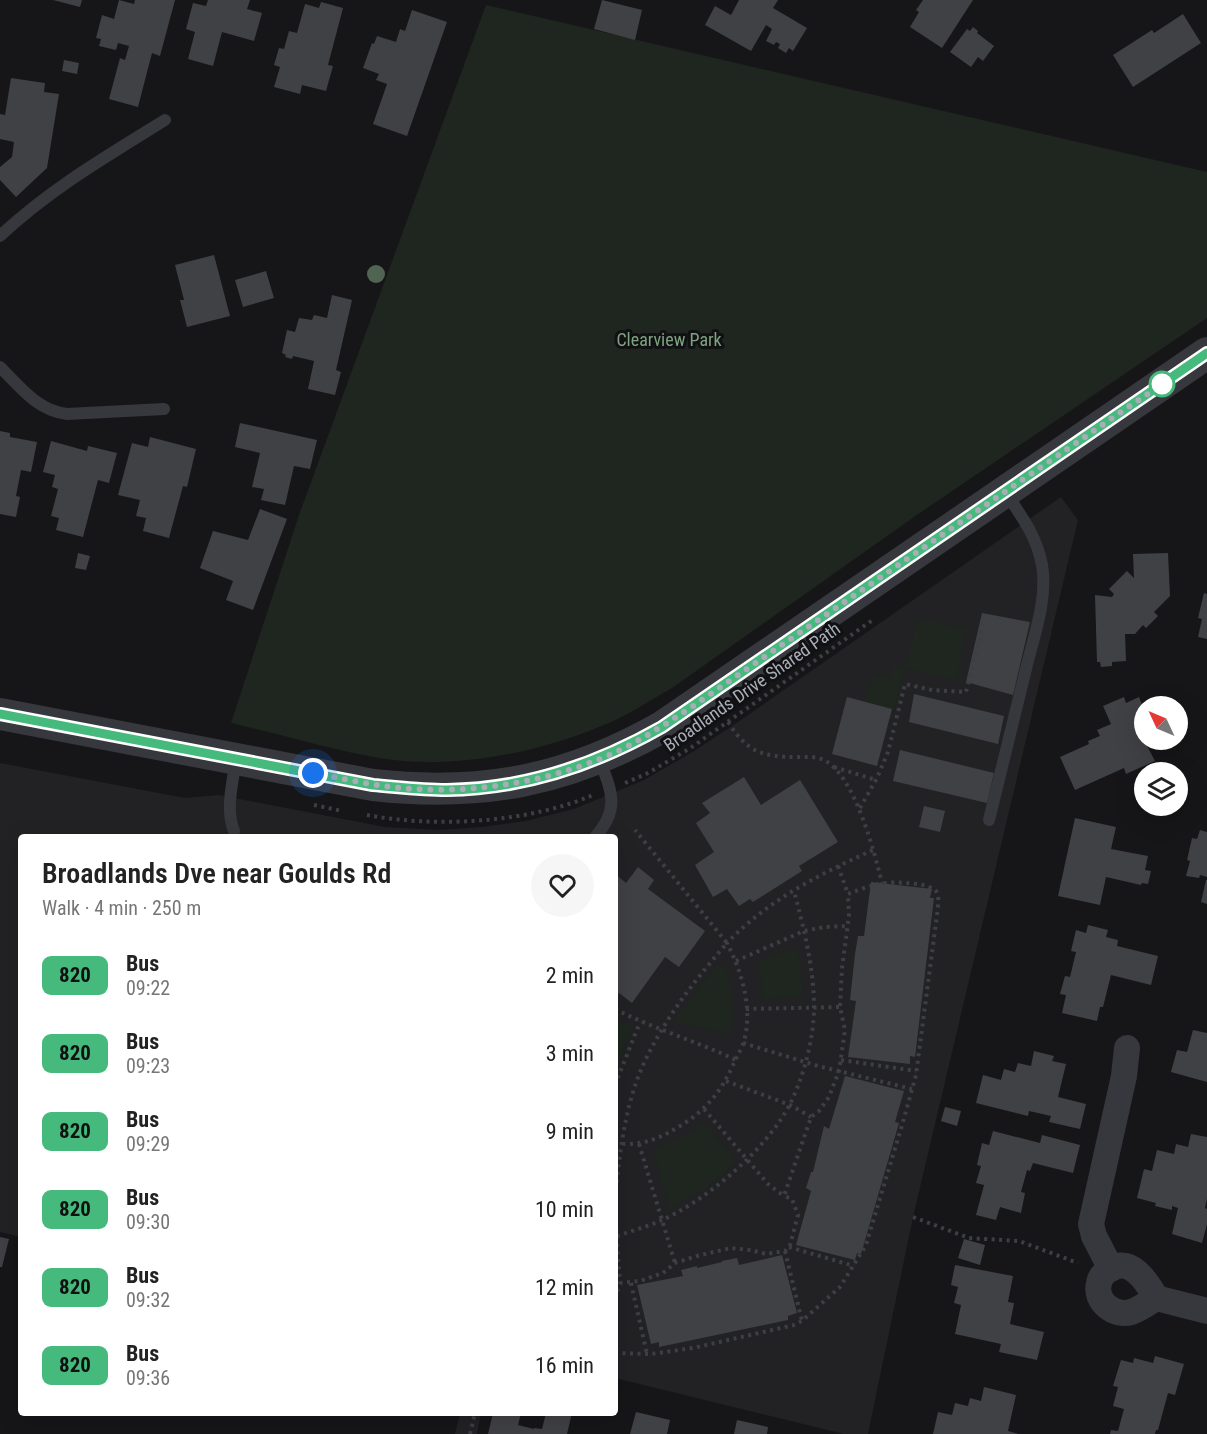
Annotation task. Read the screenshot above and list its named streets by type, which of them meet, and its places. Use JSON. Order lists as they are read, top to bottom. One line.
{"streets":{"path":["Broadlands Drive Shared Path"]},"parks":["Clearview Park"],"lines":["bus line 820"],"north":"top left","page":{"heading":["Broadlands Dve near Goulds Rd","Walk · 4 min · 250 m"],"list":[{"mark":"820","name":"Bus","note":"09:22","value":"2 min"},{"mark":"820","name":"Bus","note":"09:23","value":"3 min"},{"mark":"820","name":"Bus","note":"09:29","value":"9 min"},{"mark":"820","name":"Bus","note":"09:30","value":"10 min"},{"mark":"820","name":"Bus","note":"09:32","value":"12 min"},{"mark":"820","name":"Bus","note":"09:36","value":"16 min"}]}}
